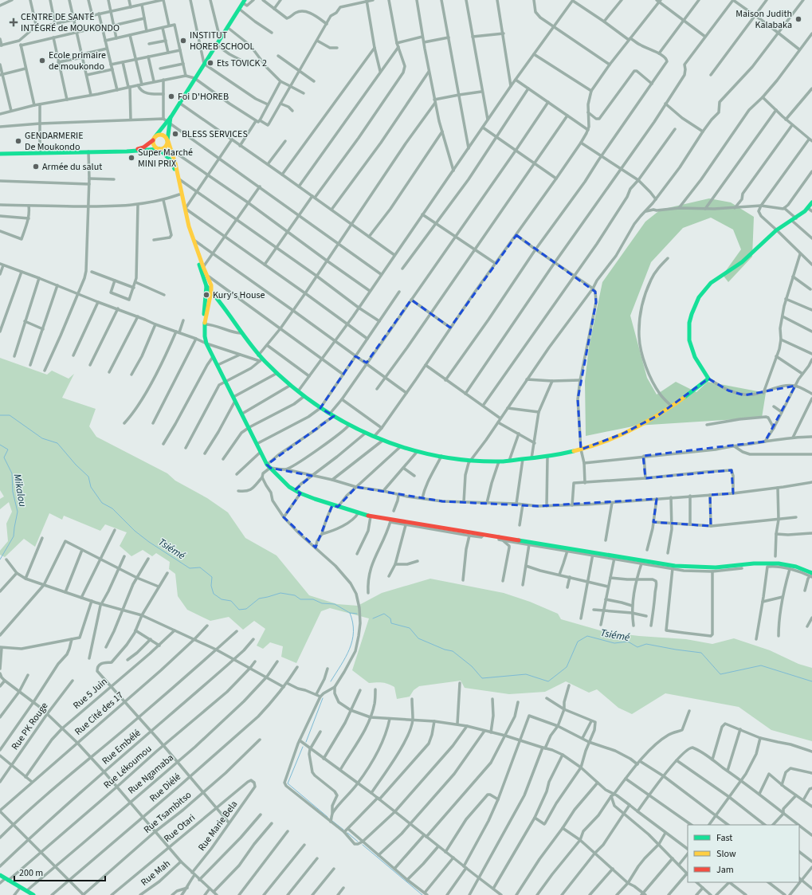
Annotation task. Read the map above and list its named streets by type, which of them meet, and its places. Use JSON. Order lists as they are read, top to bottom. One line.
{"streets":{"street":["Rue 5 Juin","Rue Cité des 17","Rue PK Rouge","Rue Embélé","Rue Lékoumou","Rue Ngamaba","Rue Diélé","Rue Tsambitso","Rue Marie Bela","Rue Otari","Rue Mah"]},"crossings":[["Rue Marie Bela","Rue Otari"]],"water":["Mikalou","Tsiémé"],"places":{"other":["Maison Judith Kalabaka","INSTITUT HOREB SCHOOL","Ecole primaire de moukondo","Ets TOVICK 2","Foi D'HOREB","BLESS SERVICES","GENDARMERIE De Moukondo","Super Marché MINI PRIX","Armée du salut","Kury's House"],"health":["CENTRE DE SANTÉ INTÉGRÉ de MOUKONDO"]},"legend":["Fast","Slow","Jam"],"scale_bar":"200 m"}
